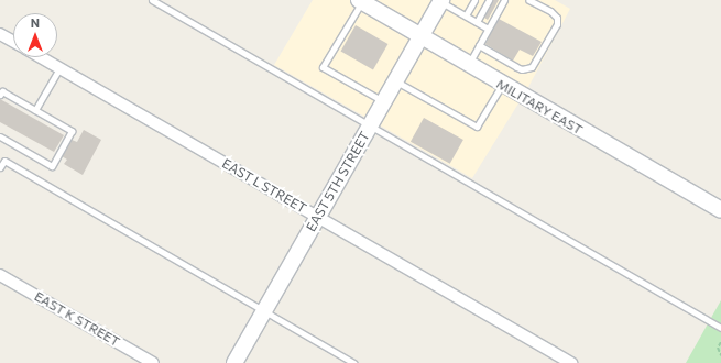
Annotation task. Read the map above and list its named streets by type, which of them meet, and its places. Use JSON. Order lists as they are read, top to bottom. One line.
{"streets":{"street":["MILITARY EAST","EAST 5TH STREET","EAST L STREET","EAST K STREET"]},"crossings":[["MILITARY EAST","EAST 5TH STREET"],["EAST 5TH STREET","EAST L STREET"]],"north":"top"}
